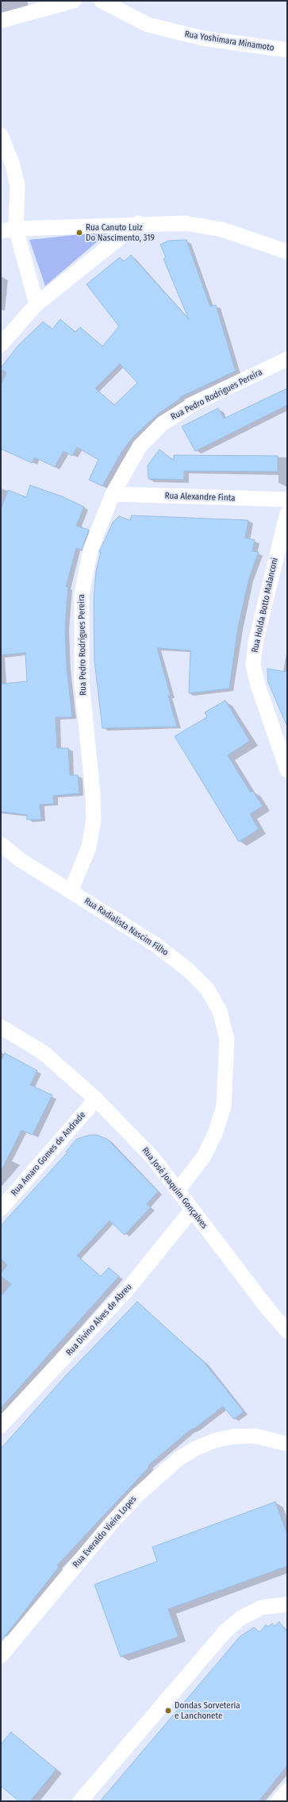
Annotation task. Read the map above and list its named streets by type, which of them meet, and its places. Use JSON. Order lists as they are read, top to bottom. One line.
{"streets":{"street":["Rua Yoshimara Minamoto","Rua Pedro Rodrigues Pereira","Rua Alexandre Finta","Rua Holda Botto Malanconi","Rua Radialista Nascim Filho","Rua Amaro Gomes de Andrade","Rua José Joaquim Gonçalves","Rua Divino Alves de Abreu","Rua Everaldo Vieira Lopes"]},"crossings":[["Rua Pedro Rodrigues Pereira","Rua Alexandre Finta"],["Rua Pedro Rodrigues Pereira","Rua Radialista Nascim Filho"],["Rua Radialista Nascim Filho","Rua José Joaquim Gonçalves"],["Rua Amaro Gomes de Andrade","Rua José Joaquim Gonçalves"],["Rua José Joaquim Gonçalves","Rua Divino Alves de Abreu"]],"places":["Rua Canuto Luiz Do Nascimento, 319","Dondas Sorveteria e Lanchonete"]}
